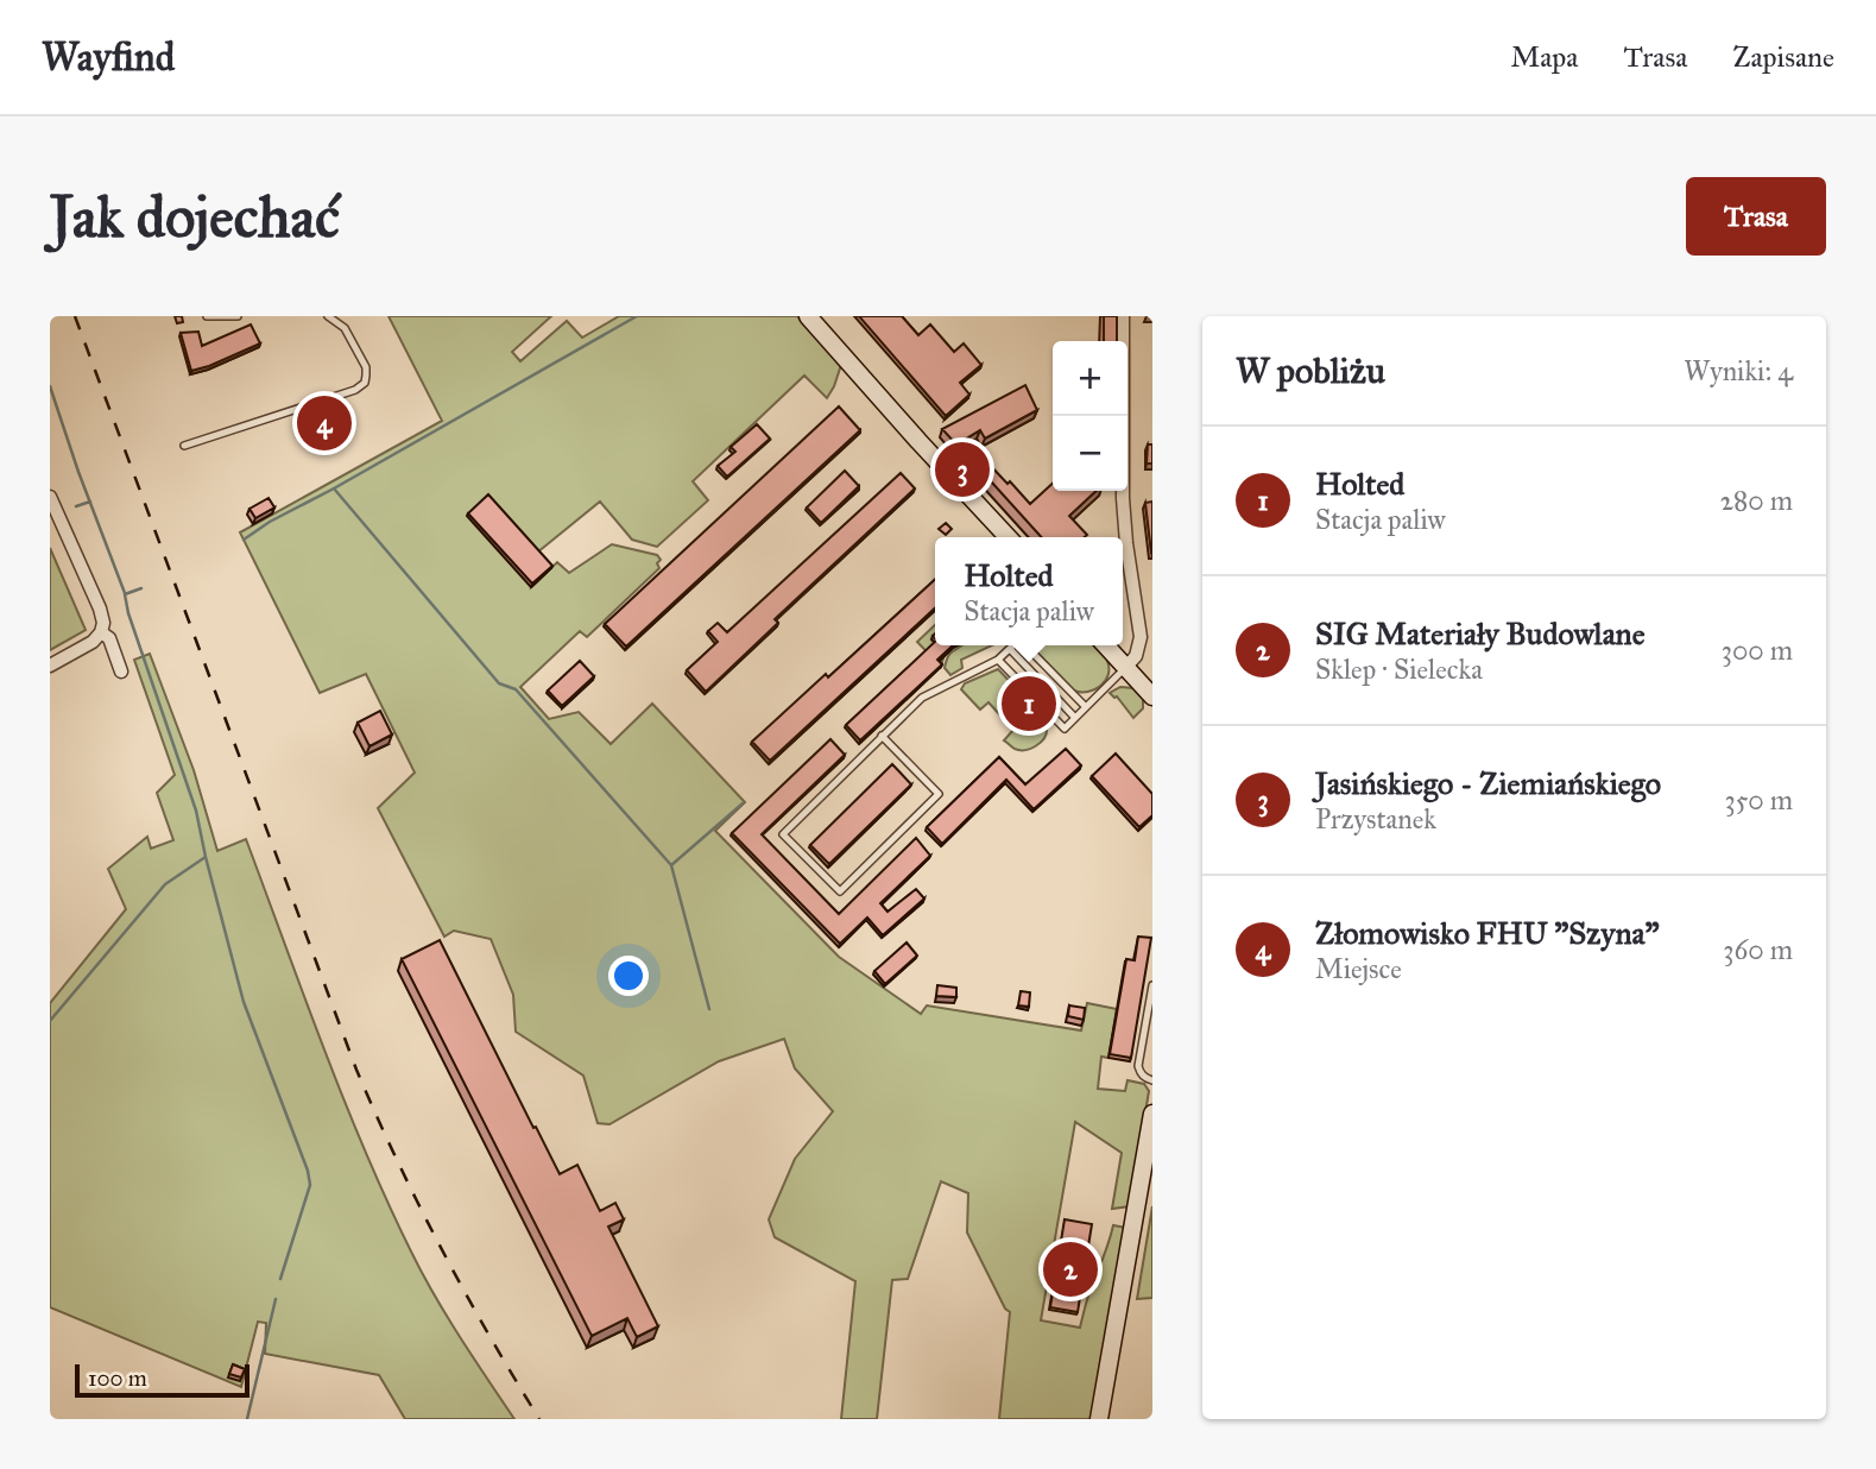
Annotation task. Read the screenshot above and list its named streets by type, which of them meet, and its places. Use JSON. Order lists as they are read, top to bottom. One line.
{"scale_bar":"100 m","page":{"header":"Wayfind","nav":["Mapa","Trasa","Zapisane"],"buttons":"Trasa","title":"Jak dojechać","heading":["W pobliżu","Wyniki: 4"],"map_buttons":["+","−"],"pins":["4","3","1","2"],"list":[{"mark":"1","name":"Holted","note":"Stacja paliw","value":"280 m"},{"mark":"2","name":"SIG Materiały Budowlane","note":"Sklep · Sielecka","value":"300 m"},{"mark":"3","name":"Jasińskiego - Ziemiańskiego","note":"Przystanek","value":"350 m"},{"mark":"4","name":"Złomowisko FHU \"Szyna\"","note":"Miejsce","value":"360 m"}],"popup":["Holted","Stacja paliw"],"scale":"100 m"}}
